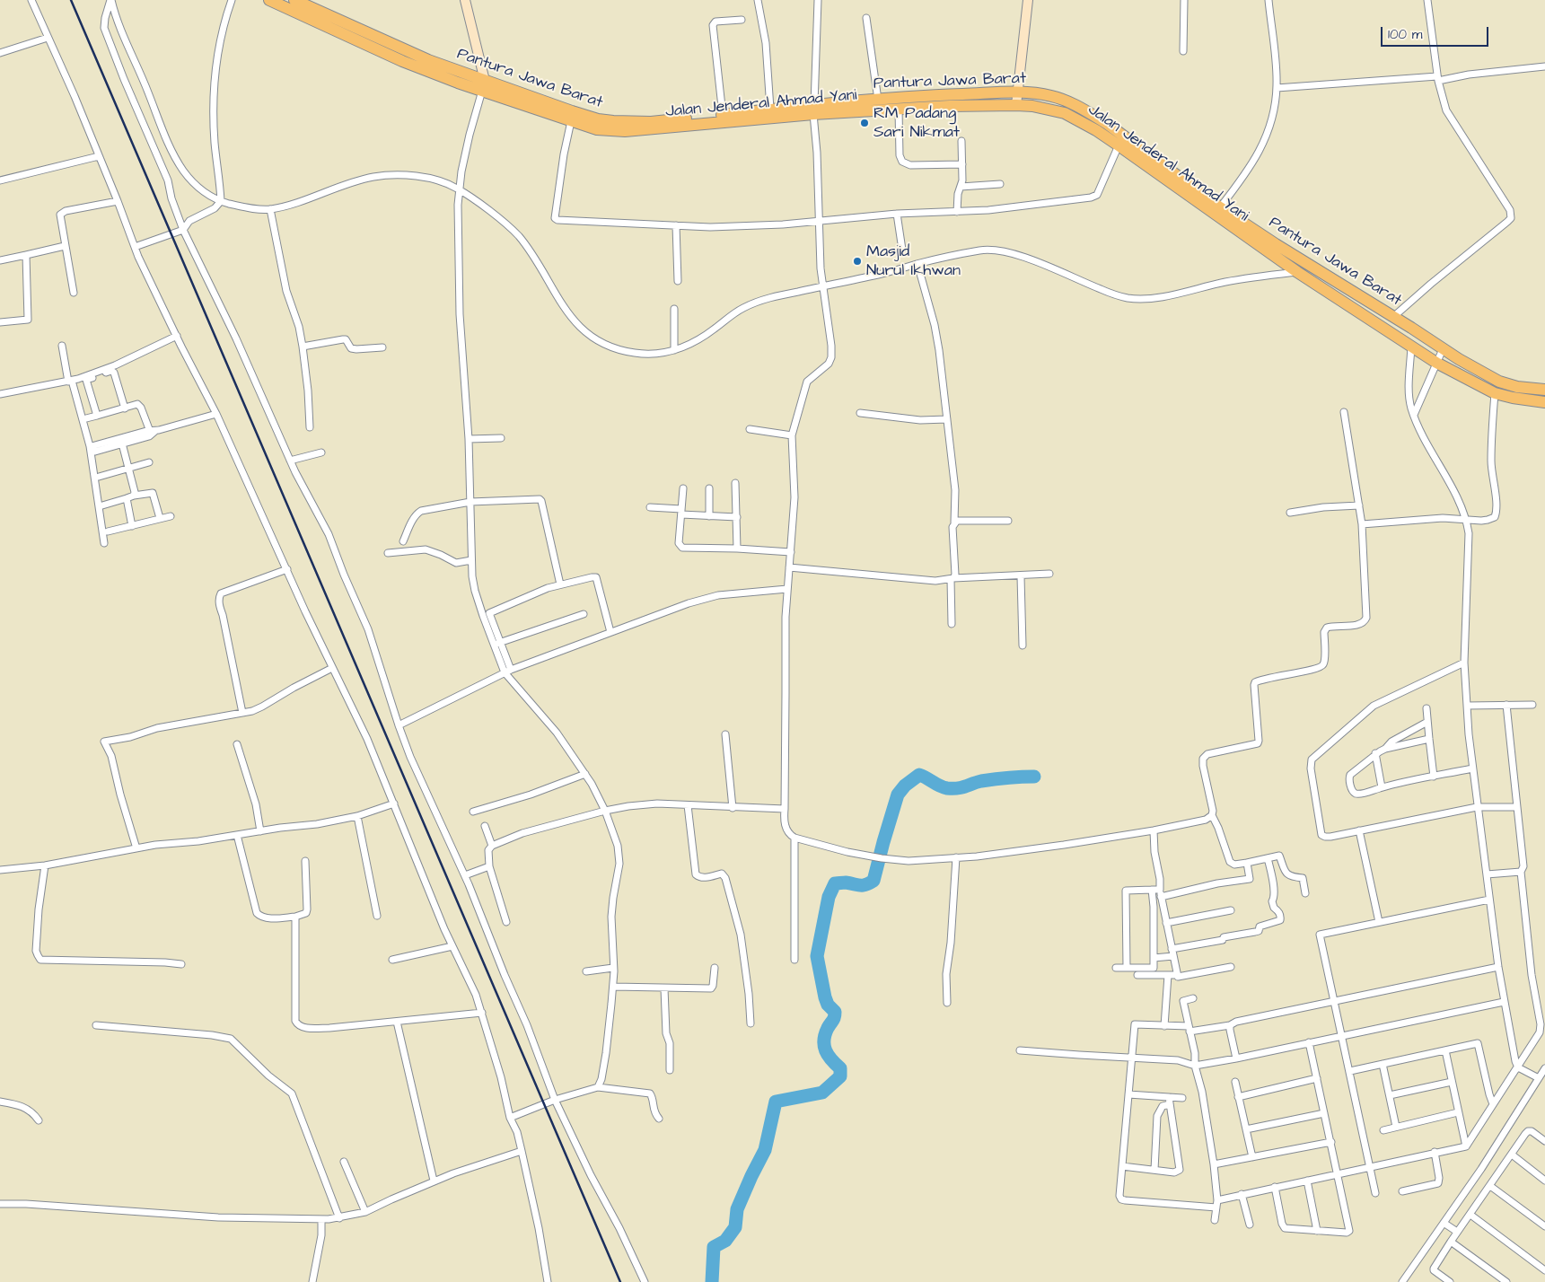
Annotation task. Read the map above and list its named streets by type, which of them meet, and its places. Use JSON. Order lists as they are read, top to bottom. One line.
{"streets":{"highway":["Pantura Jawa Barat","Jalan Jenderal Ahmad Yani"]},"crossings":[["Pantura Jawa Barat","Jalan Jenderal Ahmad Yani"]],"places":["RM Padang Sari Nikmat","Masjid Nurul Ikhwan"],"scale_bar":"100 m"}
